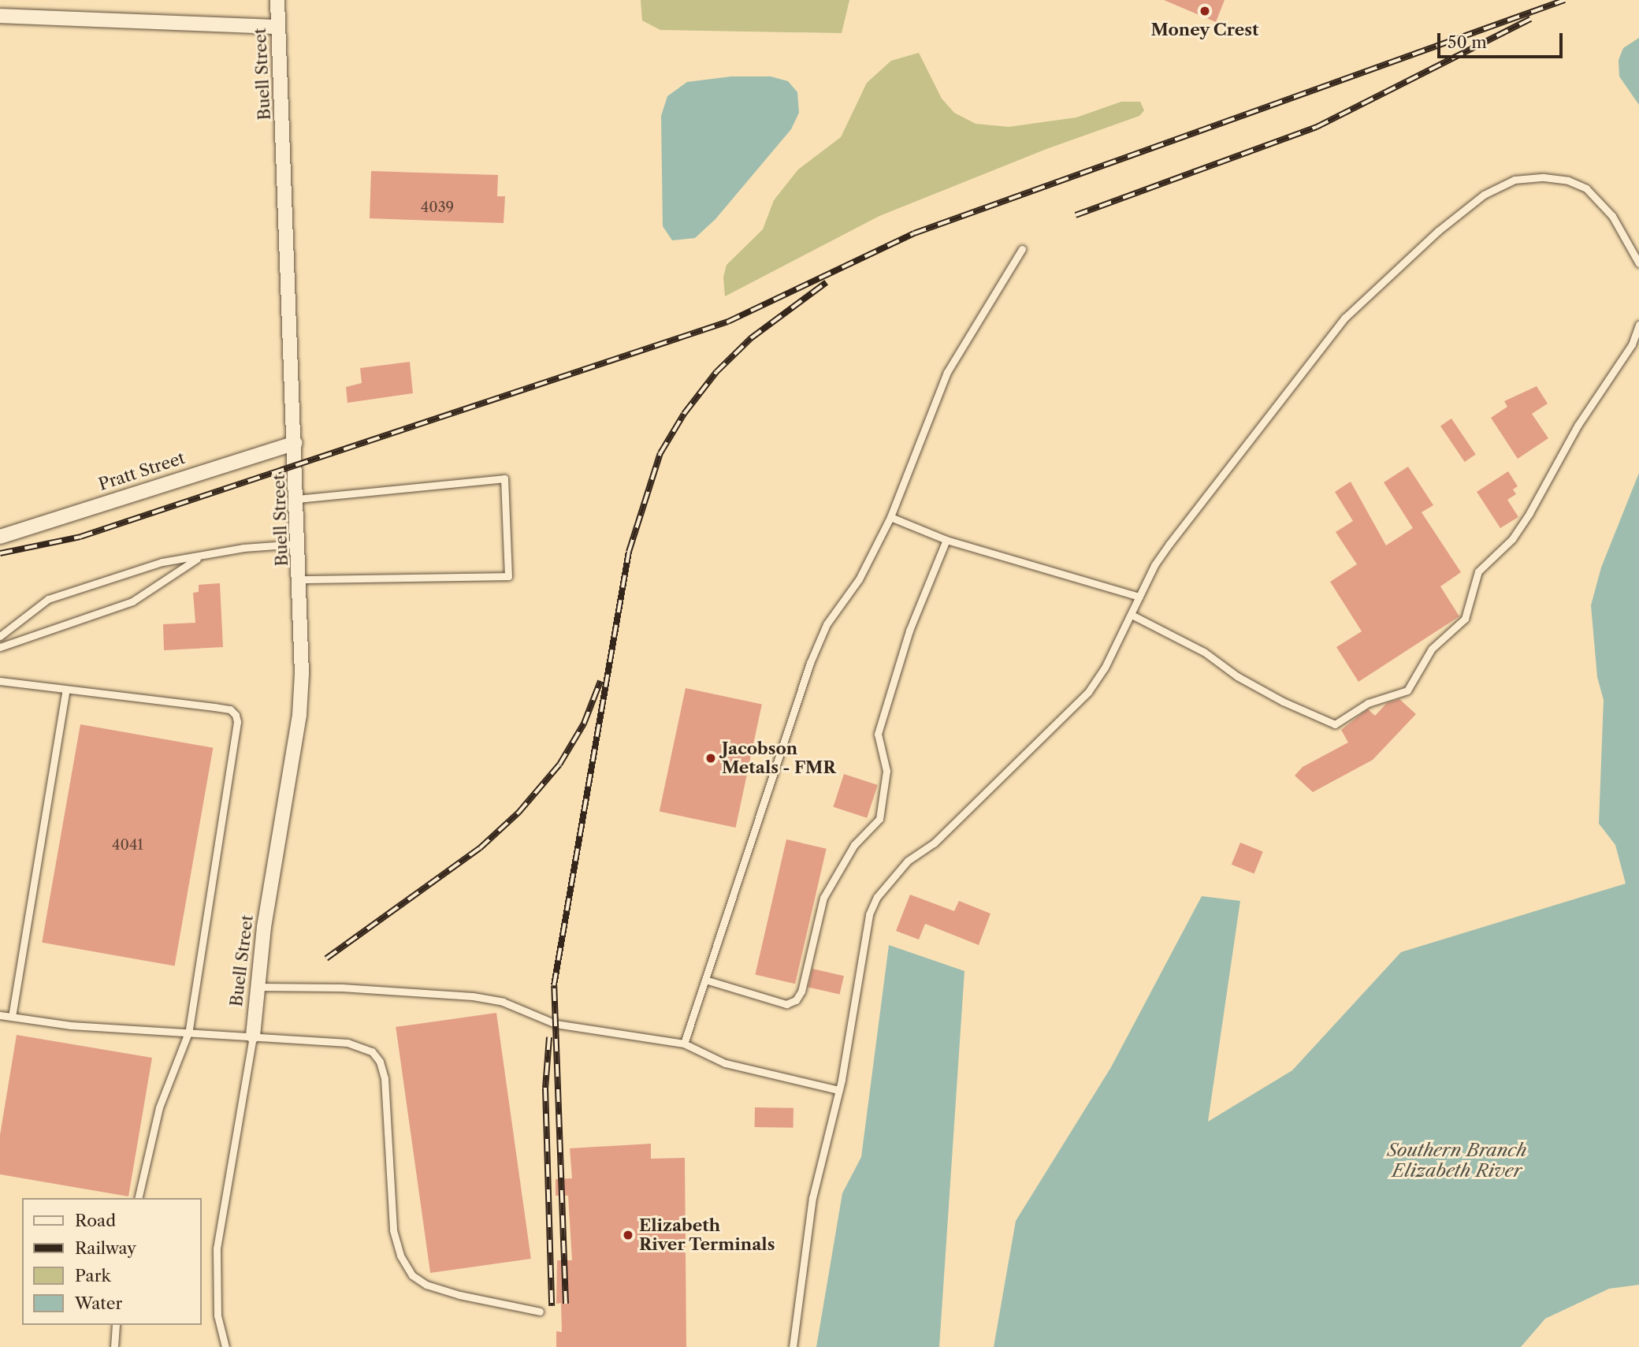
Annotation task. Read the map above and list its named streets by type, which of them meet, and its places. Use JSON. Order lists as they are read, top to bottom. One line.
{"streets":{"street":["Buell Street","Pratt Street"]},"crossings":[["Buell Street","Pratt Street"]],"water":["Southern Branch Elizabeth River"],"places":["Money Crest","Jacobson Metals - FMR","Elizabeth River Terminals"],"house_numbers":["4039","4041"],"legend":["Road","Railway","Park","Water"],"scale_bar":"50 m"}
